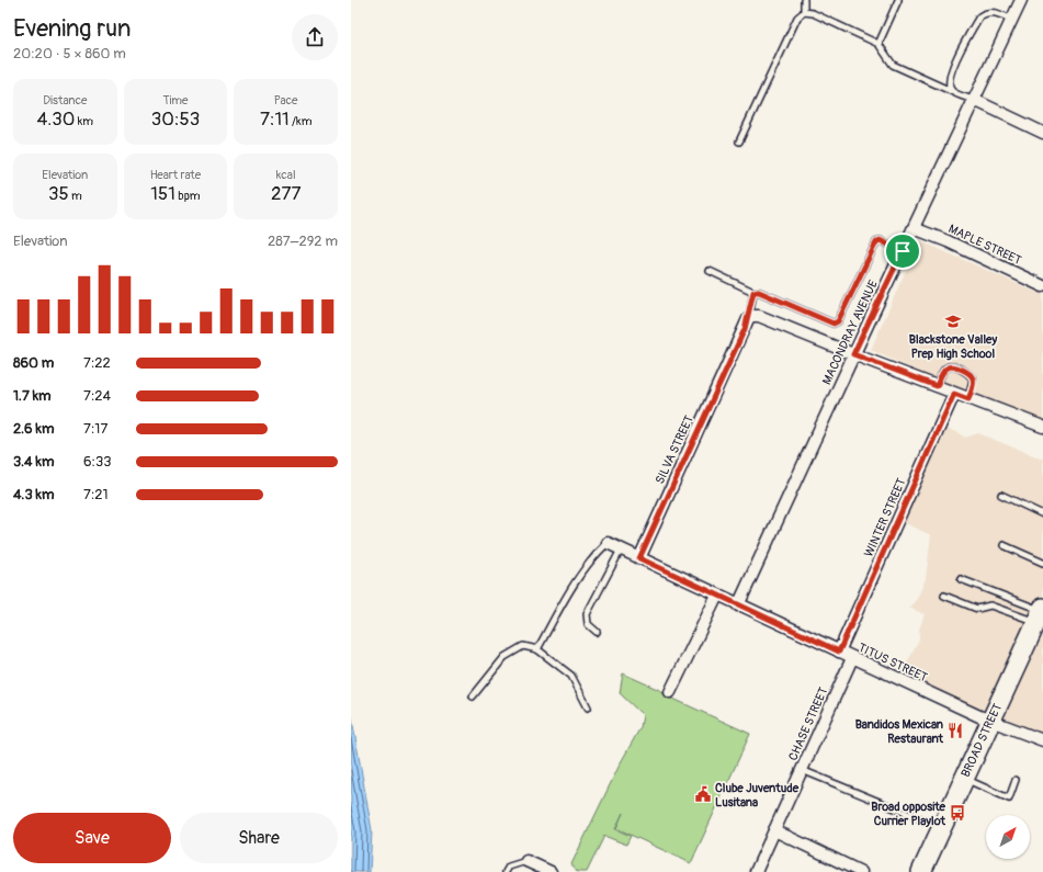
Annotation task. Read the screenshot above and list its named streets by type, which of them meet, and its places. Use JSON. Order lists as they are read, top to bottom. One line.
{"streets":{"main road":["BROAD STREET"],"street":["MAPLE STREET","MACONDRAY AVENUE","SILVA STREET","WINTER STREET","TITUS STREET","CHASE STREET"]},"crossings":[["MAPLE STREET","MACONDRAY AVENUE"],["MACONDRAY AVENUE","TITUS STREET"],["SILVA STREET","TITUS STREET"],["WINTER STREET","TITUS STREET"],["TITUS STREET","CHASE STREET"],["TITUS STREET","BROAD STREET"]],"places":{"school or university":["Blackstone Valley Prep High School"],"restaurant":["Bandidos Mexican Restaurant"],"public building":["Clube Juventude Lusitana"],"bus stop":["Broad opposite Currier Playlot"]},"north":"top right","page":{"heading":["Evening run","20:20 · 5 × 860 m"],"stats":[["Distance","4.30 km"],["Time","30:53"],["Pace","7:11 /km"],["Elevation","35 m"],["Heart rate","151 bpm"],["kcal","277"]],"chart":["Elevation","287–292 m"],"list":[{"name":"860 m","note":"7:22"},{"name":"1.7 km","note":"7:24"},{"name":"2.6 km","note":"7:17"},{"name":"3.4 km","note":"6:33"},{"name":"4.3 km","note":"7:21"}],"buttons":["Save","Share"]}}
